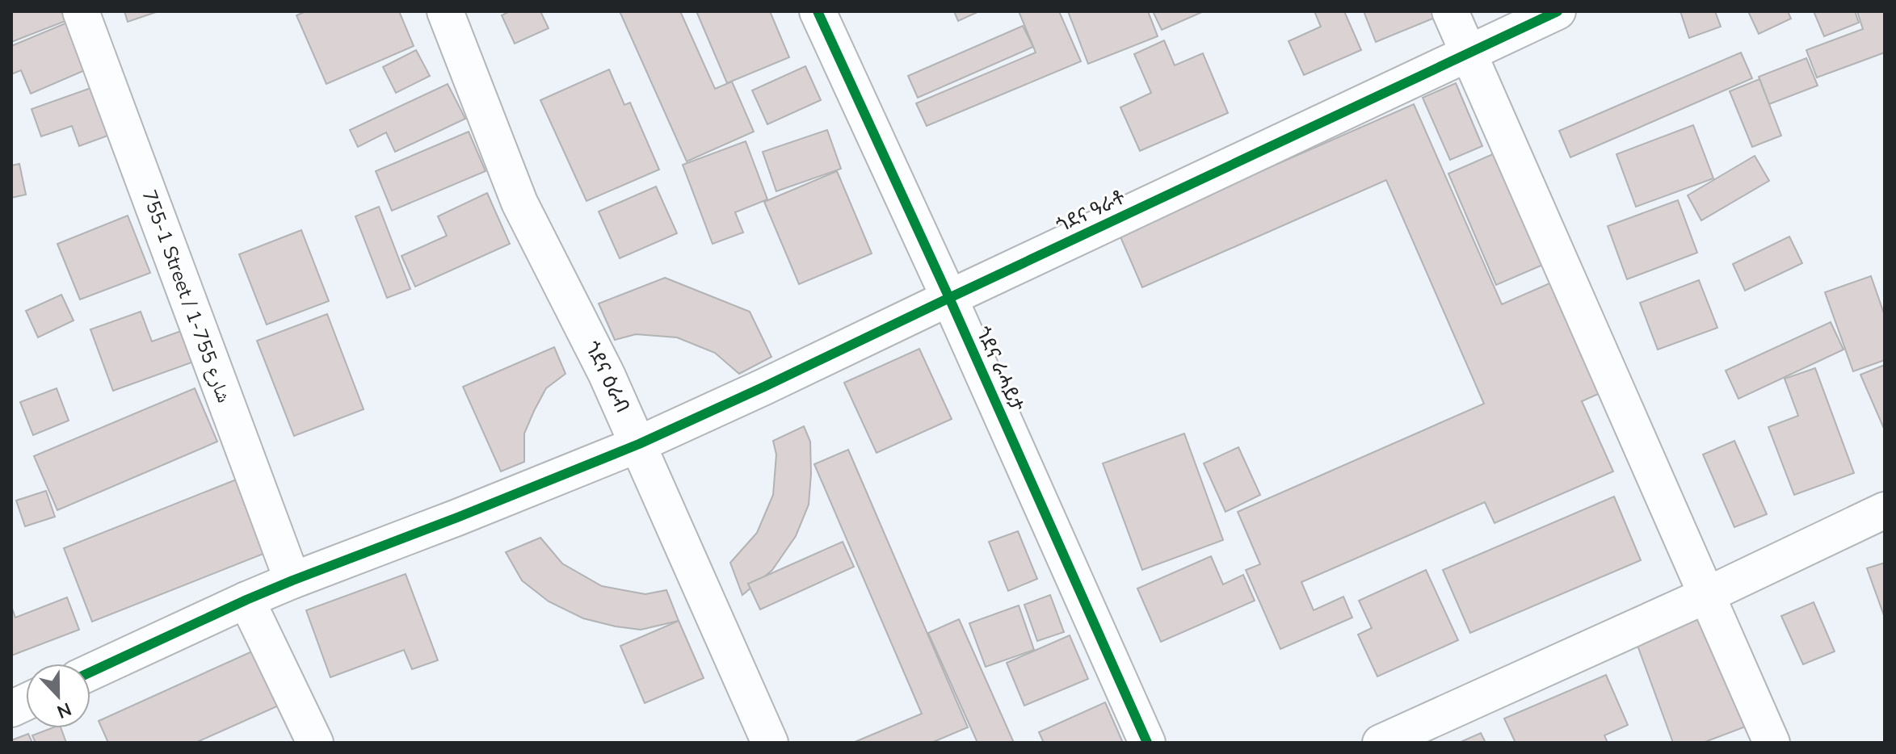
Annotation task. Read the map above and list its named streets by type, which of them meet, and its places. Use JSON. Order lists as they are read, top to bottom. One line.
{"streets":{"street":["ጎደና ዓራቶ","755-1 Street / شارع 755-1","ጎደና ራሓይታ","ጎደና ዕራብ"]},"crossings":[["ጎደና ዓራቶ","755-1 Street / شارع 755-1"],["ጎደና ዓራቶ","ጎደና ራሓይታ"],["ጎደና ዓራቶ","ጎደና ዕራብ"]],"north":"bottom"}
